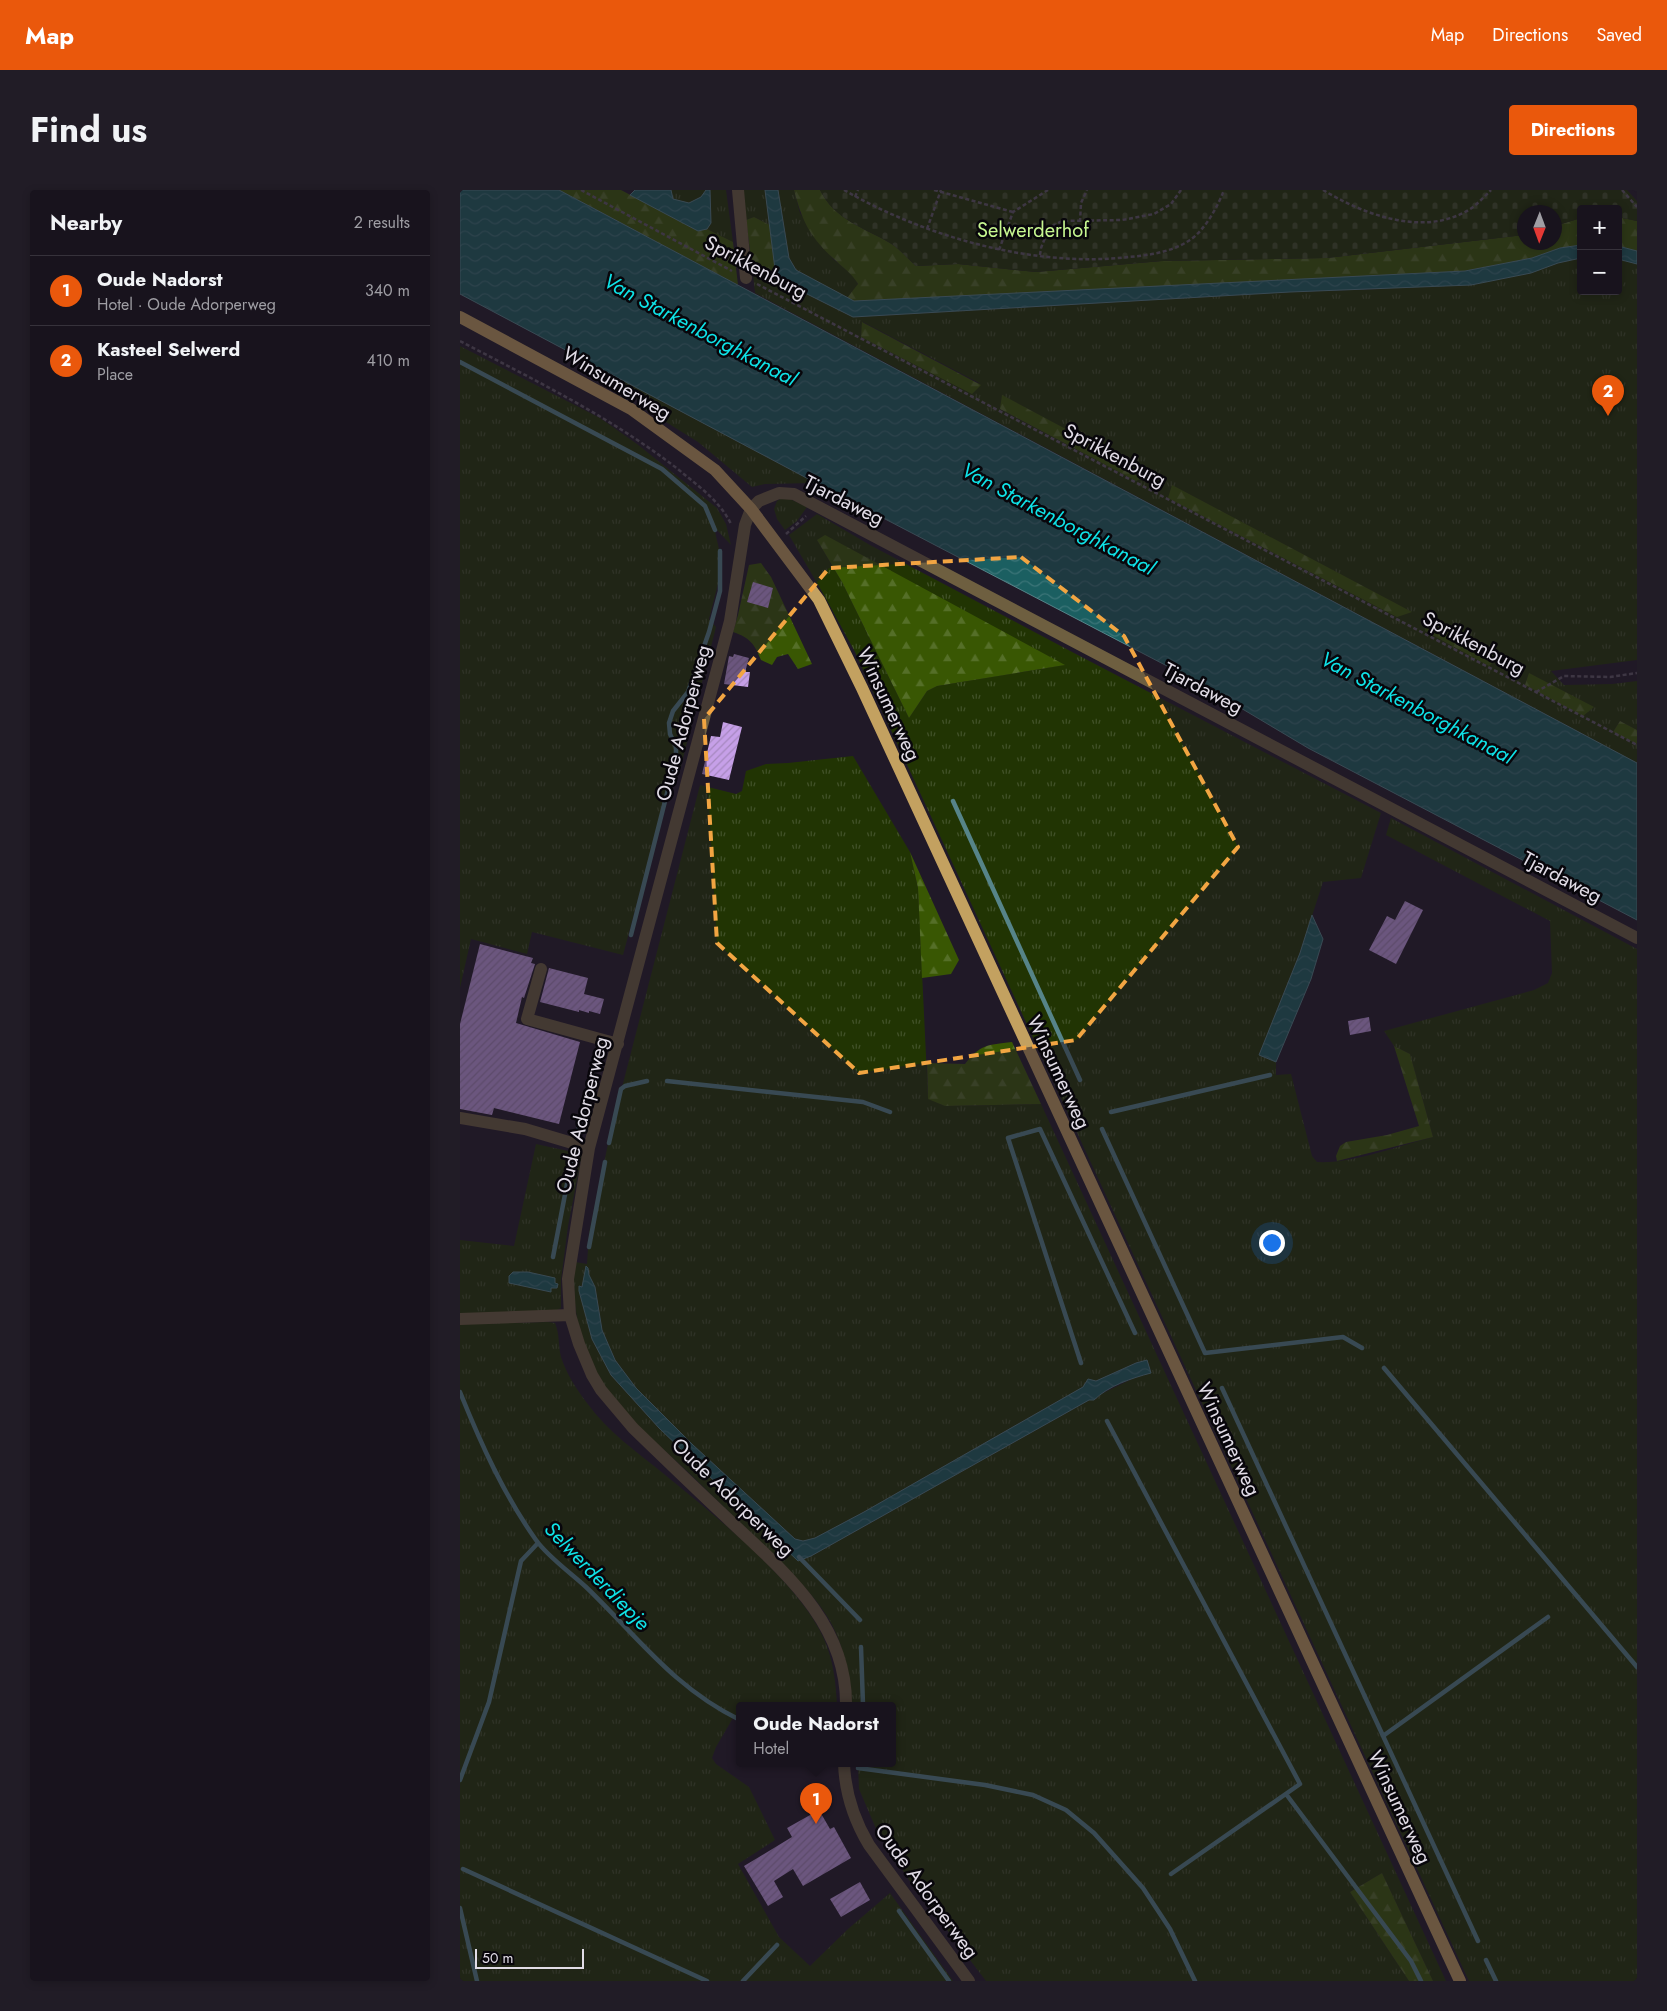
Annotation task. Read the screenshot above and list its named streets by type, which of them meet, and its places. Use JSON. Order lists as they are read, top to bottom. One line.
{"streets":{"main road":["Winsumerweg"],"street":["Tjardaweg","Oude Adorperweg"],"path":["Sprikkenburg"]},"crossings":[["Winsumerweg","Tjardaweg"],["Winsumerweg","Oude Adorperweg"],["Tjardaweg","Oude Adorperweg"]],"water":["Van Starkenborghkanaal","Selwerderdiepje"],"parks":["Selwerderhof"],"scale_bar":"50 m","north":"bottom","page":{"header":"Map","nav":["Map","Directions","Saved"],"title":"Find us","buttons":"Directions","heading":["Nearby","2 results"],"map_buttons":["+","−"],"list":[{"mark":"1","name":"Oude Nadorst","note":"Hotel · Oude Adorperweg","value":"340 m"},{"mark":"2","name":"Kasteel Selwerd","note":"Place","value":"410 m"}],"pins":["2","1"],"popup":["Oude Nadorst","Hotel"],"scale":"50 m"}}
